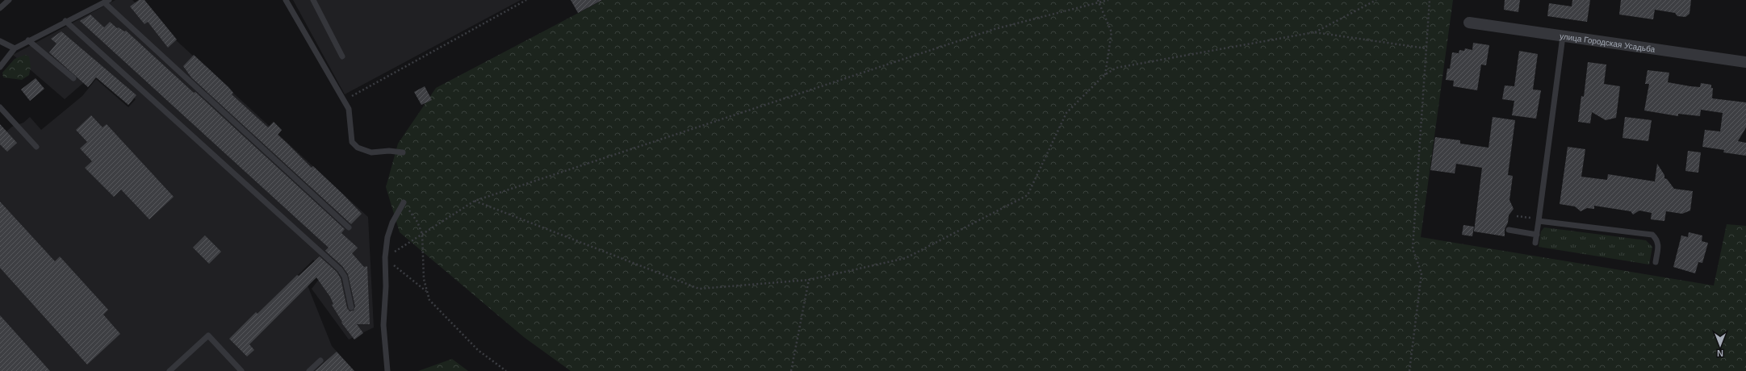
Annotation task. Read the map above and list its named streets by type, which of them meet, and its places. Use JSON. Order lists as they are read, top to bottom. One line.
{"streets":{"street":["улица Городская Усадьба"]},"north":"bottom"}
